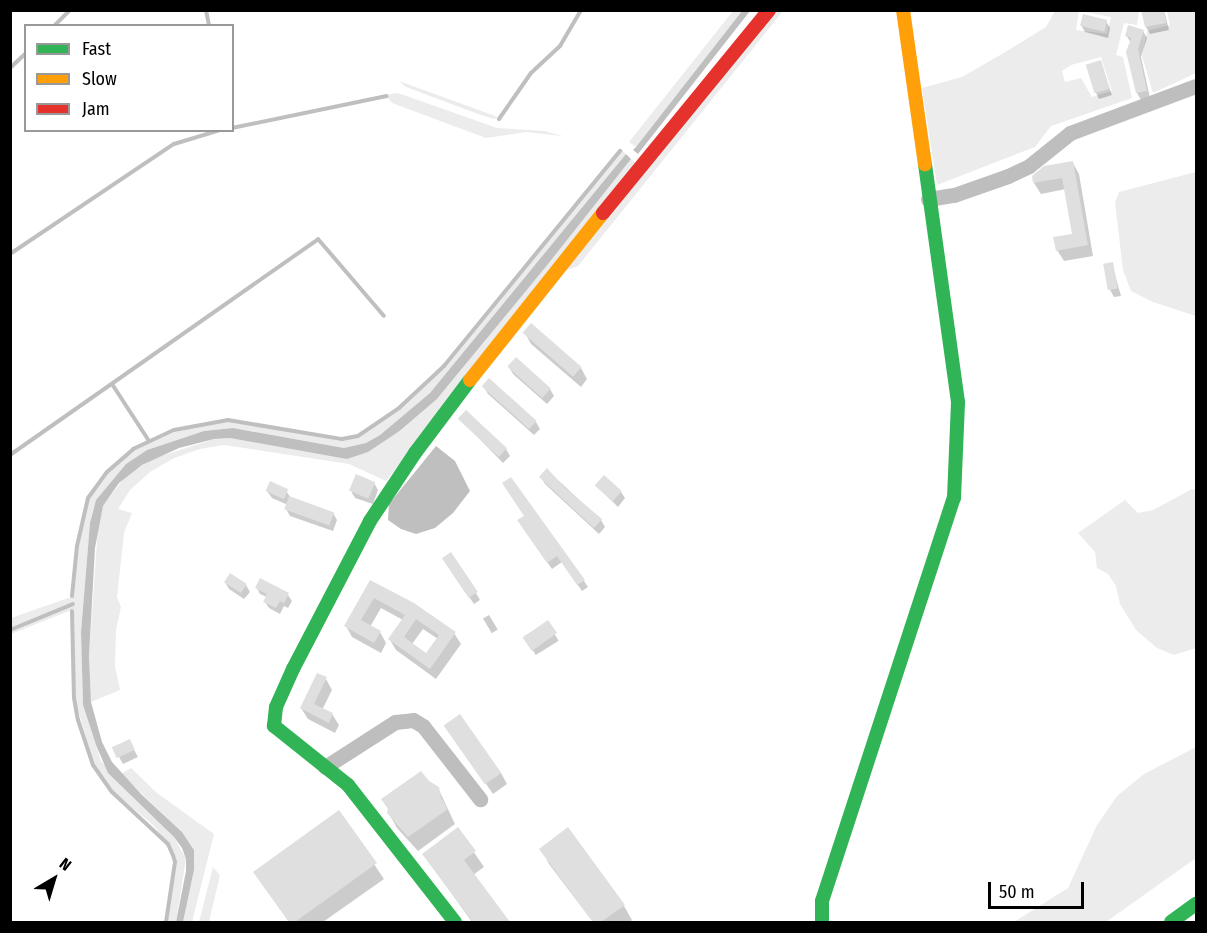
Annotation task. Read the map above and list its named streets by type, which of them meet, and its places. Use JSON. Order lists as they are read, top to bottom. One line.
{"legend":["Fast","Slow","Jam"],"scale_bar":"50 m","north":"top right"}
